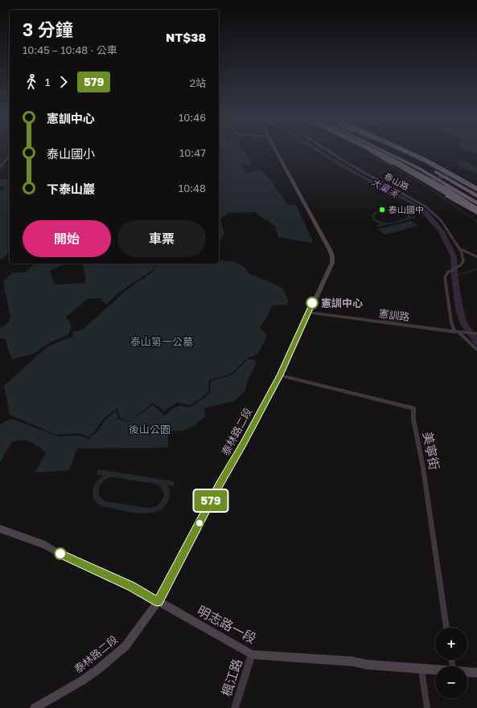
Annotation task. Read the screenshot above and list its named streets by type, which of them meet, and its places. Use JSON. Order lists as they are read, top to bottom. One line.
{"streets":{"main road":["泰林路二段","明志路一段"],"street":["泰山路","憲訓路","美寧街","楓江路"]},"crossings":[["泰山路","憲訓路"],["憲訓路","泰林路二段"],["泰林路二段","美寧街"],["泰林路二段","明志路一段"],["明志路一段","楓江路"]],"water":["大窠溪"],"parks":["泰山第一公墓","後山公園"],"places":["泰山國中","憲訓中心"],"lines":["bus line 579"],"page":{"on_map":"579","heading":["3 分鐘","10:45 – 10:48 · 公車","NT$38"],"legs":["1","579","2站"],"list":[{"name":"憲訓中心","value":"10:46"},{"name":"泰山國小","value":"10:47"},{"name":"下泰山巖","value":"10:48"}],"buttons":["開始","車票"],"map_buttons":["+","−"]}}
